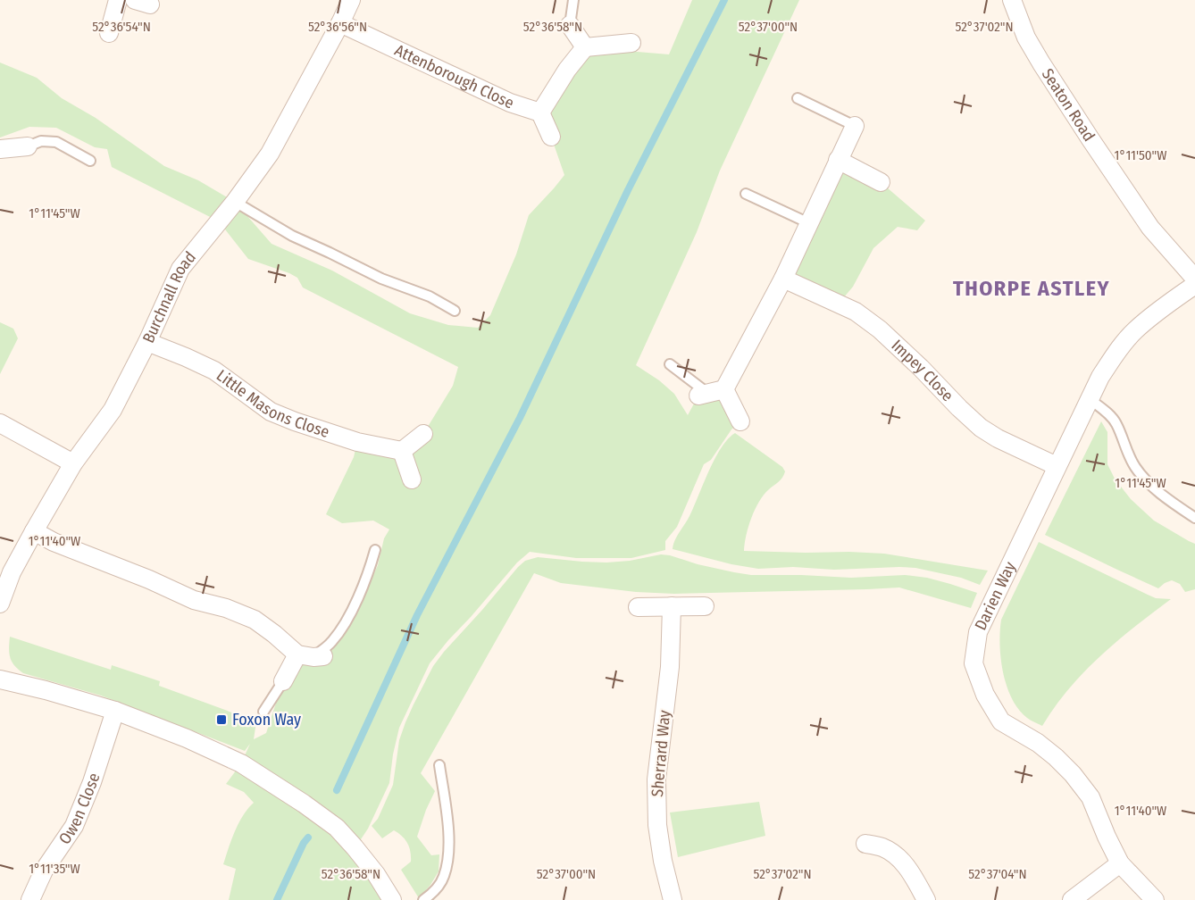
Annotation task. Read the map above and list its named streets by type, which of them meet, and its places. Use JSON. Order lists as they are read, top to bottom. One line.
{"streets":{"street":["Attenborough Close","Seaton Road","Burchnall Road","Impey Close","Little Masons Close","Darien Way","Sherrard Way","Owen Close"]},"crossings":[["Attenborough Close","Burchnall Road"],["Burchnall Road","Little Masons Close"],["Impey Close","Darien Way"]],"districts":["THORPE ASTLEY"],"places":{"transit":["Foxon Way"]},"coordinates":["52°36'54\"N","52°36'56\"N","52°36'58\"N","52°37'00\"N","52°37'02\"N","1°11'50\"W","1°11'45\"W","1°11'40\"W","1°11'35\"W","52°37'04\"N"]}
